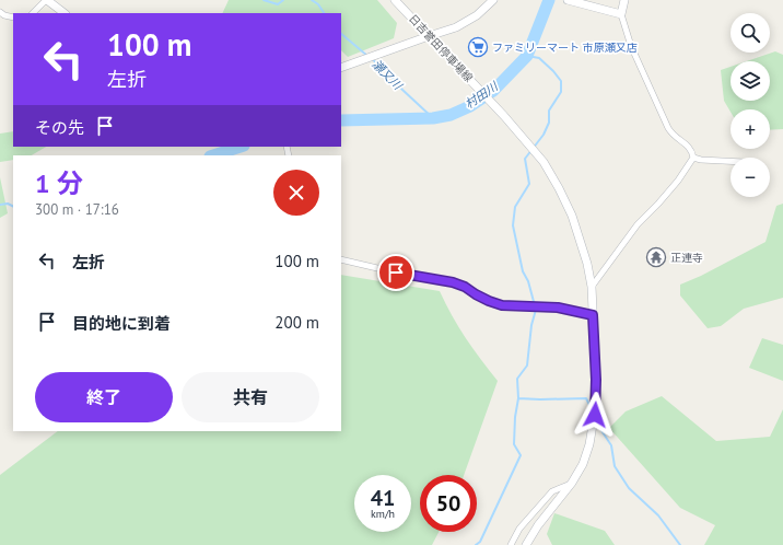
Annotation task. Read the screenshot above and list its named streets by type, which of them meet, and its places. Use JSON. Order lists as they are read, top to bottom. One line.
{"streets":{"main road":["日吉誉田停車場線"]},"water":["瀬又川","村田川"],"places":{"supermarket":["ファミリーマート 市原瀬又店"],"temple":["正連寺"]},"page":{"map_buttons":["+","−"],"turn":["100 m","左折"],"then":"その先","heading":["1 分","300 m · 17:16"],"list":[{"name":"左折","value":"100 m"},{"name":"目的地に到着","value":"200 m"}],"buttons":["終了","共有"],"speed":"41 km/h","limit":"50"}}
